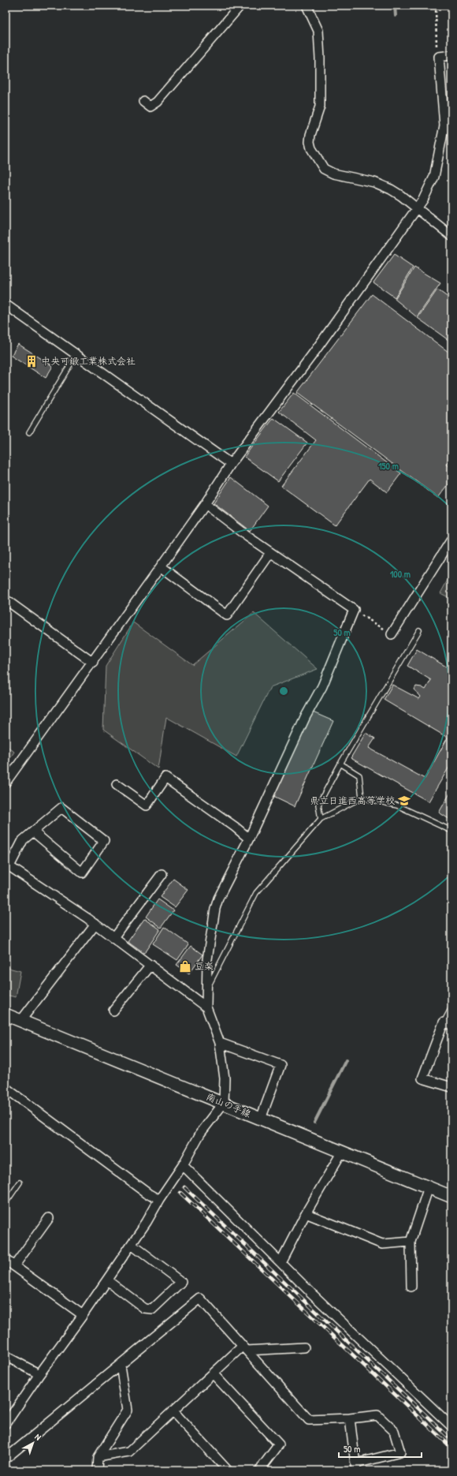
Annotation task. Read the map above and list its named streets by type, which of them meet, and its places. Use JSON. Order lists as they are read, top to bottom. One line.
{"streets":{"street":["南山の手線"]},"places":{"building":["中央可鍛工業株式会社"],"school or university":["県立日進西高等学校"],"shop":["豆楽"]},"scale_bar":"50 m","north":"top right","rings":["150 m","100 m","50 m"]}
